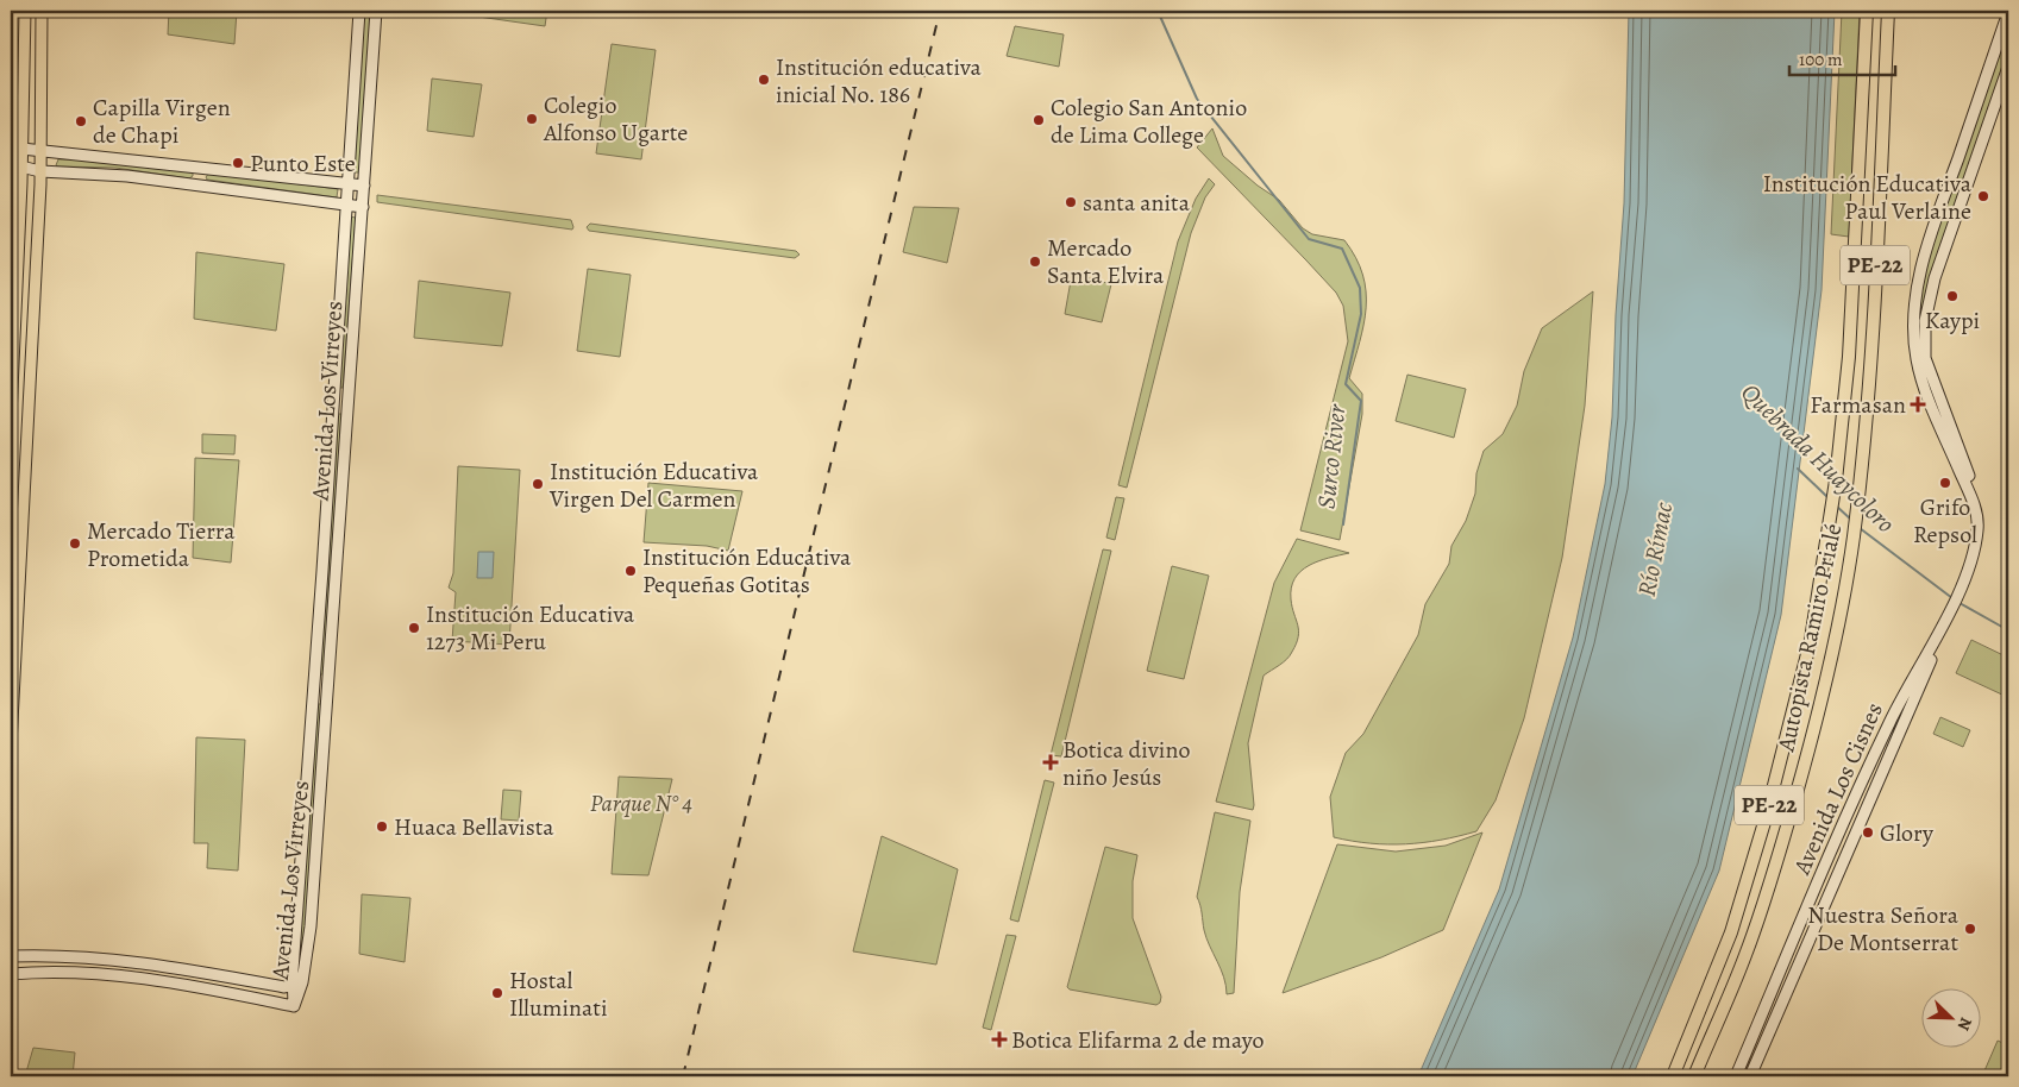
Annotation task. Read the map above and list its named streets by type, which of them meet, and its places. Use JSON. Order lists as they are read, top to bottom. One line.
{"streets":{"highway":["PE-22","Autopista Ramiro Prialé"],"main road":["Avenida Los Virreyes","Avenida Los Cisnes"]},"water":["Surco River","Quebrada Huaycoloro","Río Rímac"],"parks":["Parque N° 4"],"places":{"other":["Institución educativa inicial No. 186","Colegio Alfonso Ugarte","Colegio San Antonio de Lima College","Capilla Virgen de Chapi","Punto Este","Institución Educativa Paul Verlaine","santa anita","Mercado Santa Elvira","Kaypi","Grifo Repsol","Institución Educativa Virgen Del Carmen","Mercado Tierra Prometida","Institución Educativa Pequeñas Gotitas","Institución Educativa 1273 Mi Peru","Huaca Bellavista","Glory","Nuestra Señora De Montserrat","Hostal Illuminati"],"health":["Farmasan","Botica divino niño Jesús","Botica Elifarma 2 de mayo"]},"scale_bar":"100 m","north":"bottom right"}
